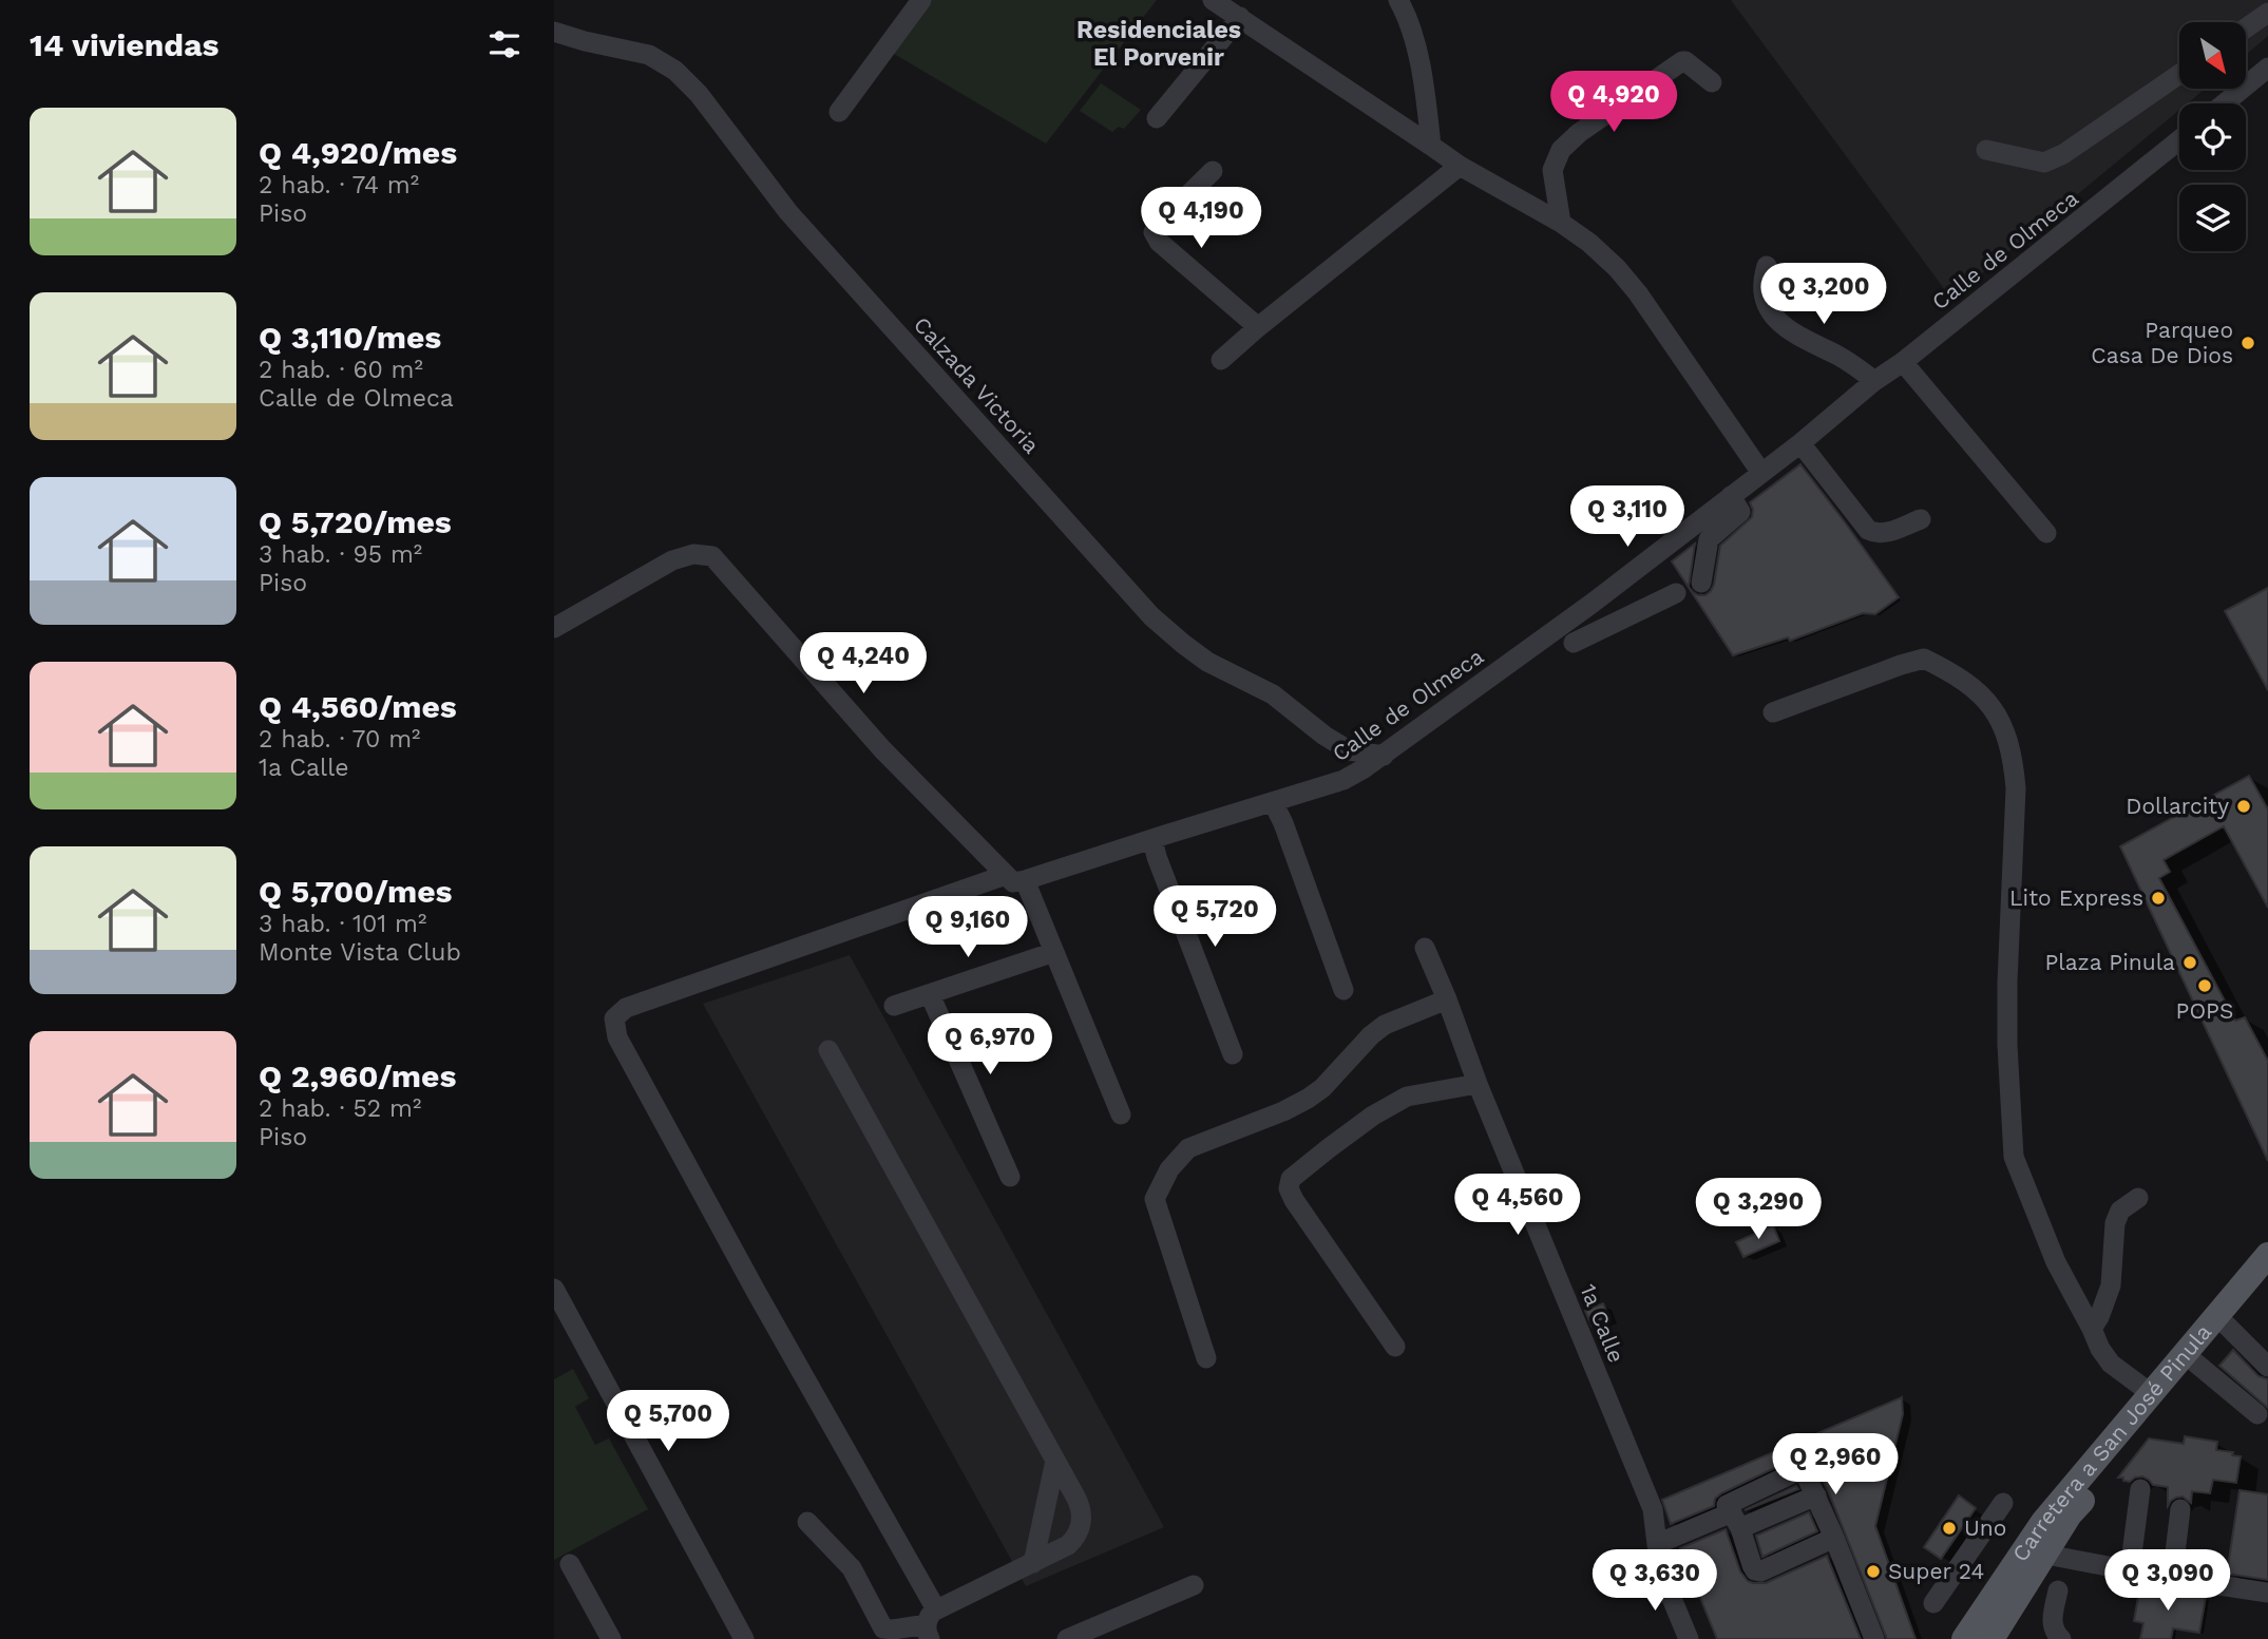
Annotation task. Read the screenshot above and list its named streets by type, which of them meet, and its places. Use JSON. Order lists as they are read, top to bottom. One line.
{"streets":{"main road":["Carretera a San José Pinula"],"street":["Calle de Olmeca","Calzada Victoria","1a Calle"]},"crossings":[["Calle de Olmeca","Calzada Victoria"]],"districts":["Residenciales El Porvenir"],"places":["Parqueo Casa De Dios","Dollarcity","Lito Express","Plaza Pinula","POPS","Uno","Super 24"],"north":"bottom right","page":{"heading":"14 viviendas","price":["Q 4,920","Q 4,190","Q 3,200","Q 3,110","Q 4,240","Q 5,720","Q 9,160","Q 6,970","Q 4,560","Q 3,290","Q 5,700","Q 2,960","Q 3,630","Q 3,090"],"list":[{"name":"Q 4,920/mes","note":"2 hab. · 74 m² · Piso"},{"name":"Q 3,110/mes","note":"2 hab. · 60 m² · Calle de Olmeca"},{"name":"Q 5,720/mes","note":"3 hab. · 95 m² · Piso"},{"name":"Q 4,560/mes","note":"2 hab. · 70 m² · 1a Calle"},{"name":"Q 5,700/mes","note":"3 hab. · 101 m² · Monte Vista Club"},{"name":"Q 2,960/mes","note":"2 hab. · 52 m² · Piso"}]}}
